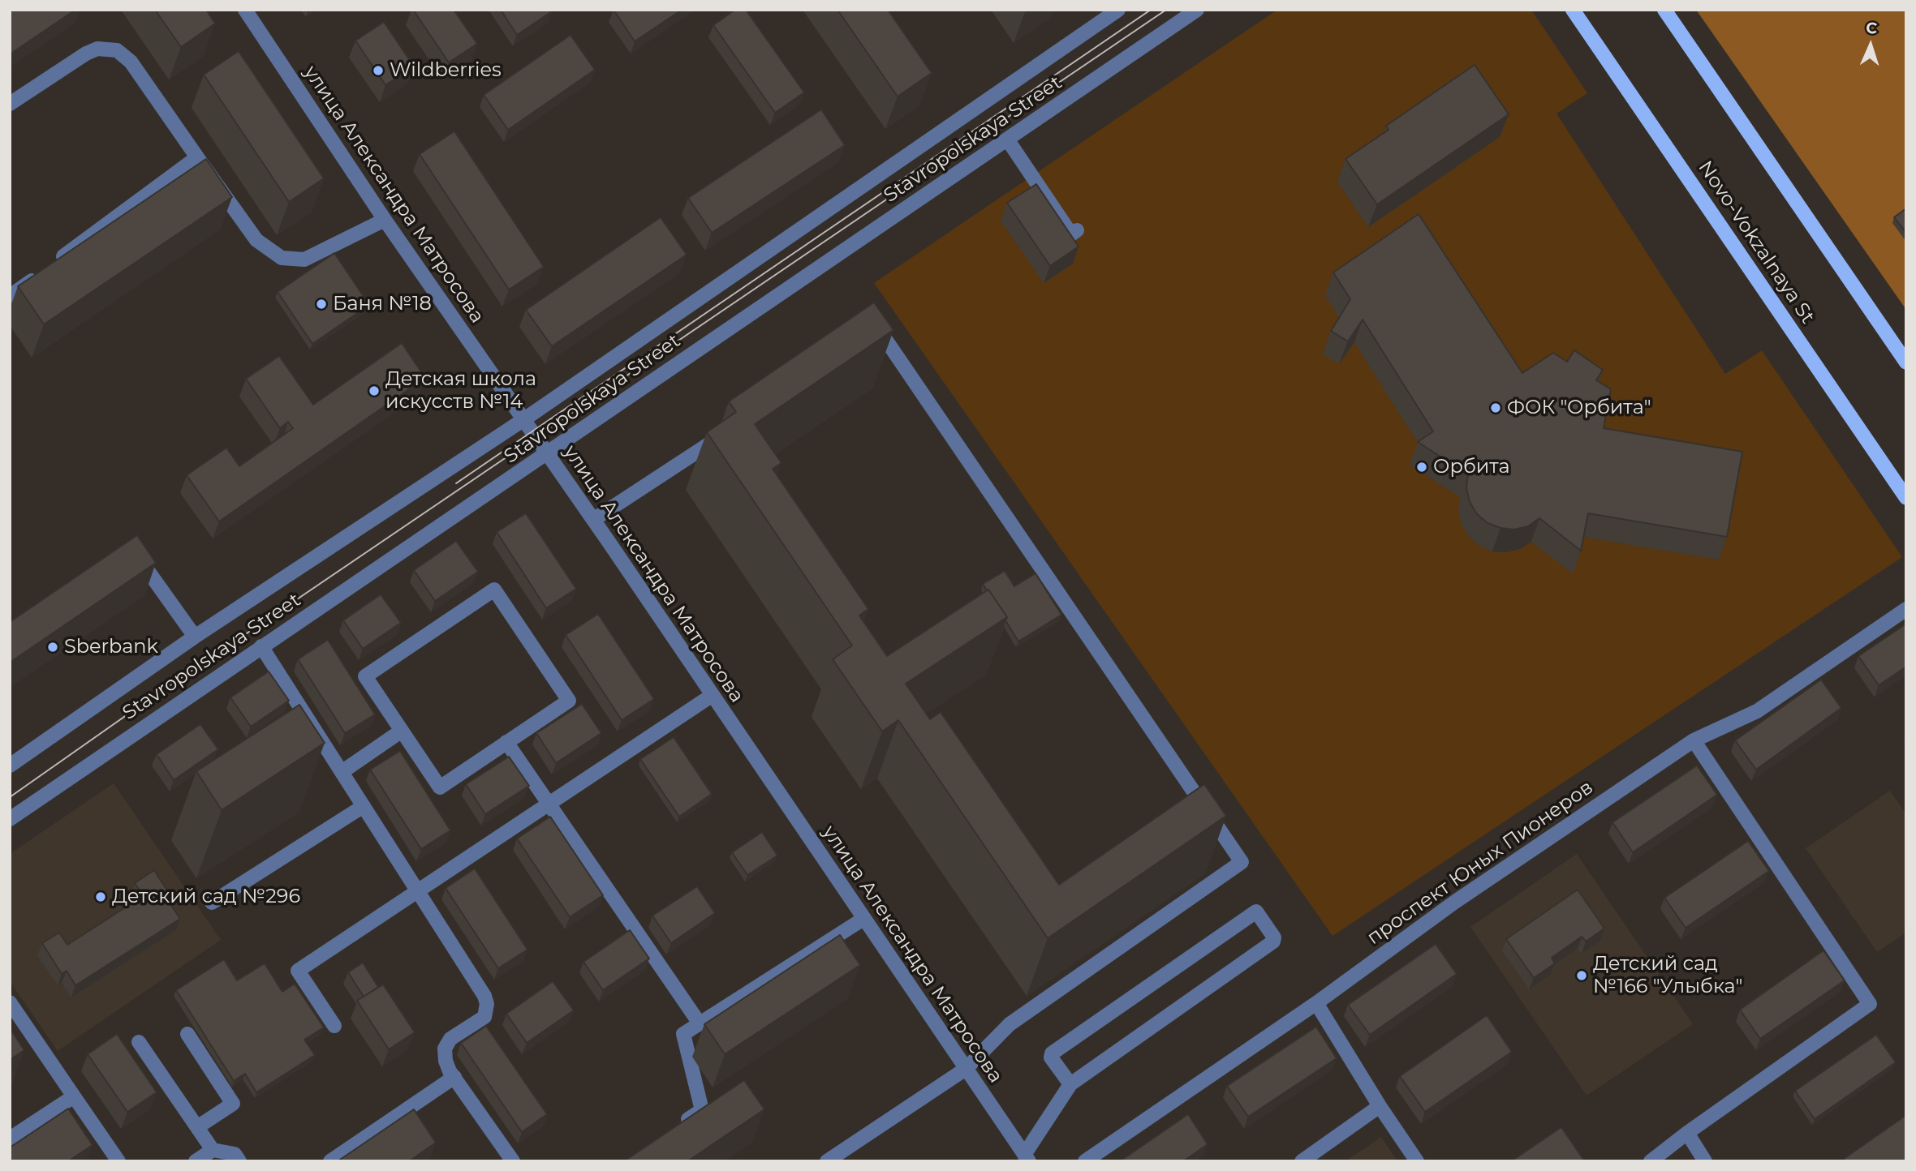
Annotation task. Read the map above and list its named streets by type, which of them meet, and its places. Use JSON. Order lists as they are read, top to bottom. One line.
{"streets":{"main road":["Novo-Vokzalnaya St"],"street":["Stavropolskaya Street","улица Александра Матросова","проспект Юных Пионеров"]},"crossings":[["Stavropolskaya Street","улица Александра Матросова"]],"places":["Wildberries","Баня №18","Детская школа искусств №14","ФОК \"Орбита\"","Орбита","Sberbank","Детский сад №296","Детский сад №166 \"Улыбка\""],"north":"top"}
